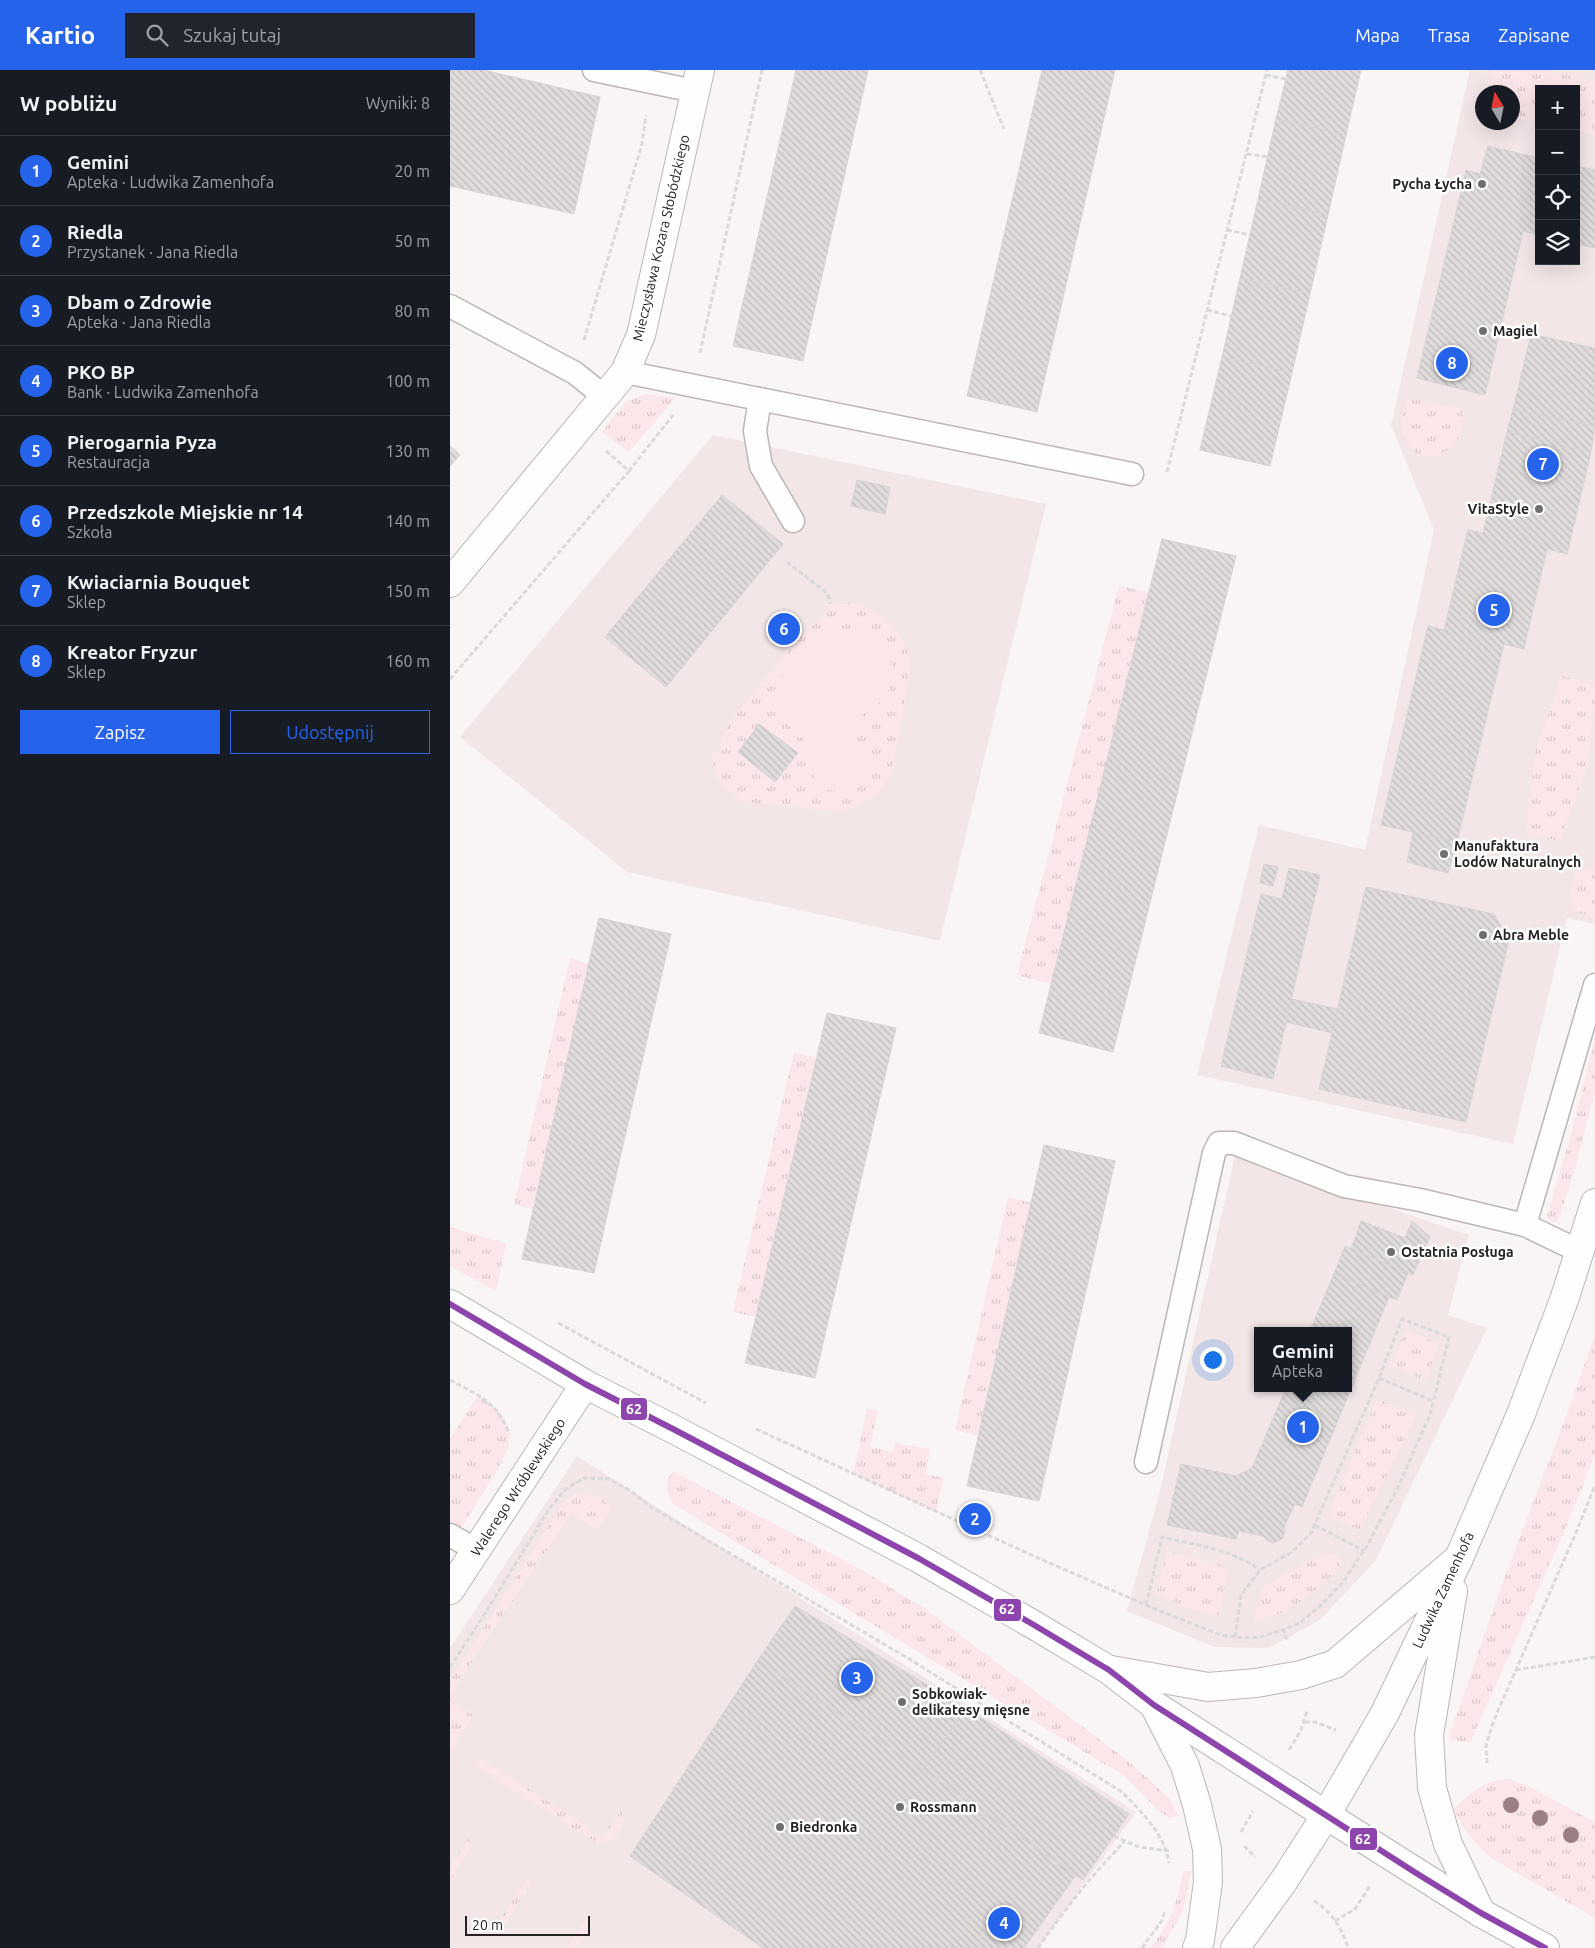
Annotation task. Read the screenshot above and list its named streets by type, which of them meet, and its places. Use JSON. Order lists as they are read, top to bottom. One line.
{"streets":{"street":["Mieczysława Kozara Słobódzkiego","Walerego Wróblewskiego","Ludwika Zamenhofa"]},"places":["Pycha Łycha","Magiel","VitaStyle","Manufaktura Lodów Naturalnych","Abra Meble","Ostatnia Posługa","Sobkowiak- delikatesy mięsne","Rossmann","Biedronka"],"lines":["transit line 62"],"scale_bar":"20 m","north":"top","page":{"header":"Kartio","search":"Szukaj tutaj","nav":["Mapa","Trasa","Zapisane"],"heading":["W pobliżu","Wyniki: 8"],"map_buttons":["+","−"],"list":[{"mark":"1","name":"Gemini","note":"Apteka · Ludwika Zamenhofa","value":"20 m"},{"mark":"2","name":"Riedla","note":"Przystanek · Jana Riedla","value":"50 m"},{"mark":"3","name":"Dbam o Zdrowie","note":"Apteka · Jana Riedla","value":"80 m"},{"mark":"4","name":"PKO BP","note":"Bank · Ludwika Zamenhofa","value":"100 m"},{"mark":"5","name":"Pierogarnia Pyza","note":"Restauracja","value":"130 m"},{"mark":"6","name":"Przedszkole Miejskie nr 14","note":"Szkoła","value":"140 m"},{"mark":"7","name":"Kwiaciarnia Bouquet","note":"Sklep","value":"150 m"},{"mark":"8","name":"Kreator Fryzur","note":"Sklep","value":"160 m"}],"pins":["8","7","5","6","1","2","3","4"],"buttons":["Zapisz","Udostępnij"],"popup":["Gemini","Apteka"],"scale":"20 m"}}
